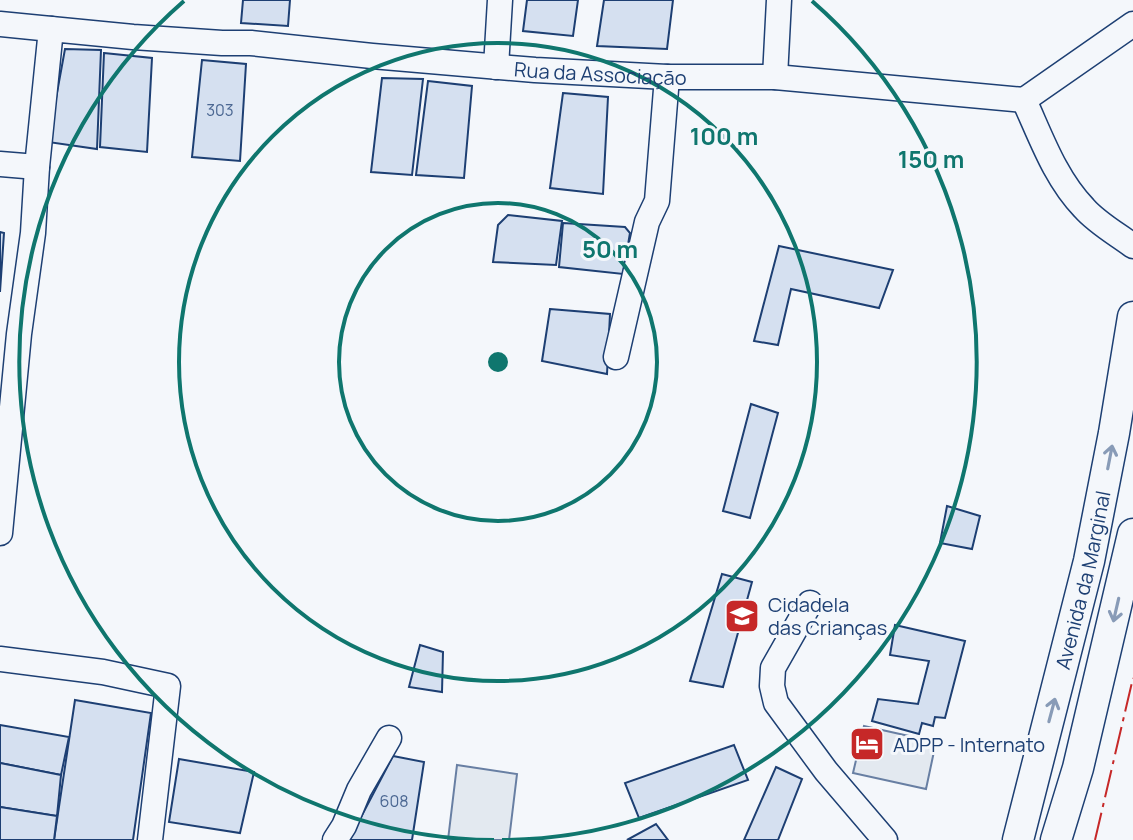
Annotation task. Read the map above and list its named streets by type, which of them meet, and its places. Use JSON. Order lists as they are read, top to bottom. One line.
{"streets":{"main road":["Avenida da Marginal"],"street":["Rua da Associação"]},"places":{"school or university":["Cidadela das Crianças"],"hotel":["ADPP - Internato"]},"house_numbers":["303","608"],"rings":["100 m","150 m","50 m"]}
